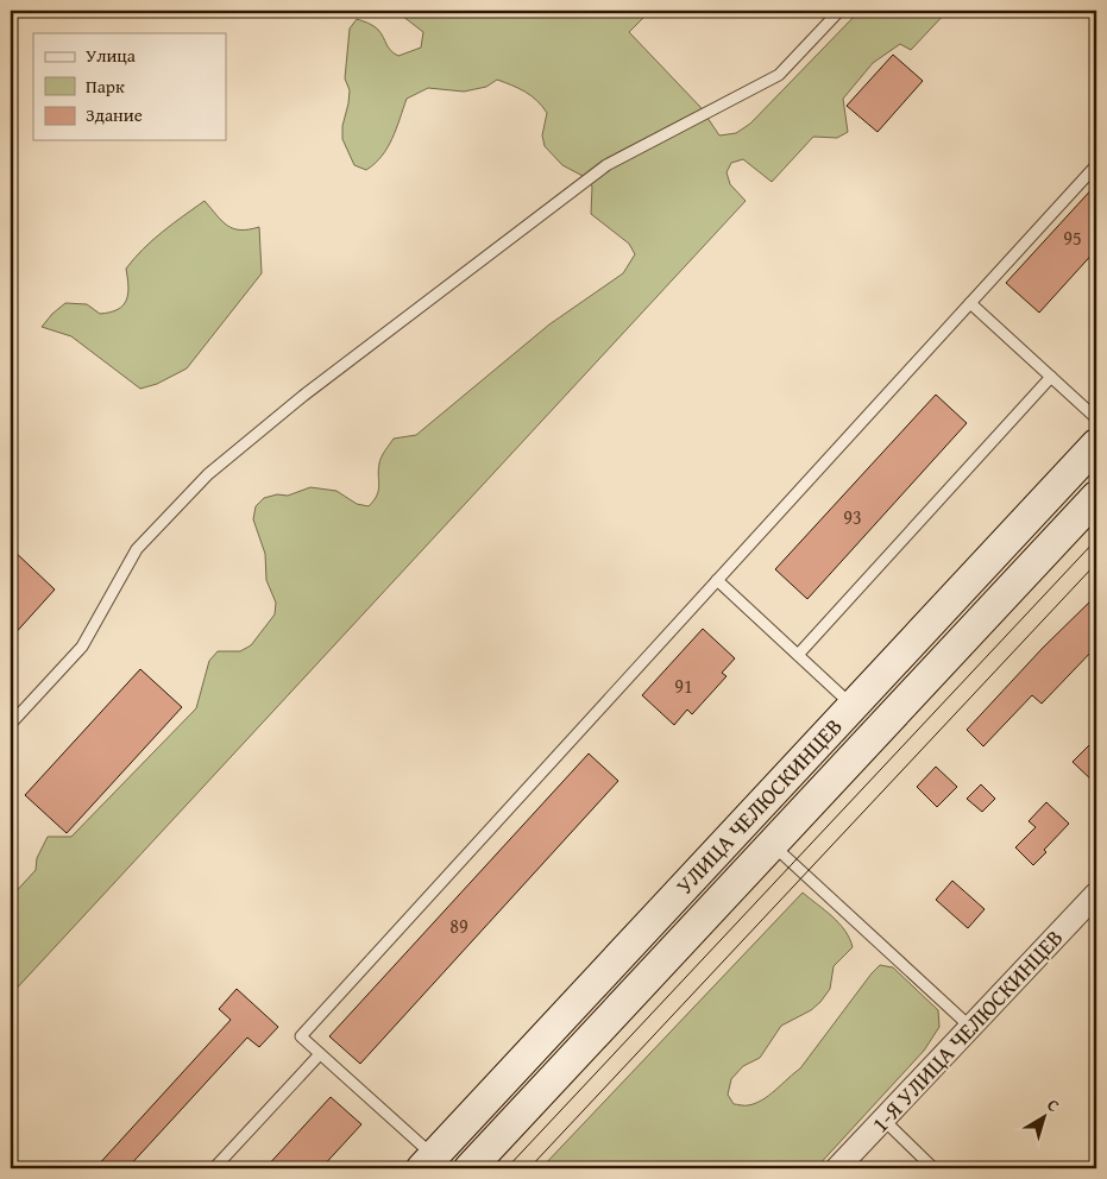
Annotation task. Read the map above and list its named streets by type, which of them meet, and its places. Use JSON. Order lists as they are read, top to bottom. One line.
{"streets":{"main road":["УЛИЦА ЧЕЛЮСКИНЦЕВ"],"street":["1-Я УЛИЦА ЧЕЛЮСКИНЦЕВ"]},"house_numbers":["95","93","91","89"],"legend":["Улица","Парк","Здание"],"north":"top right"}
